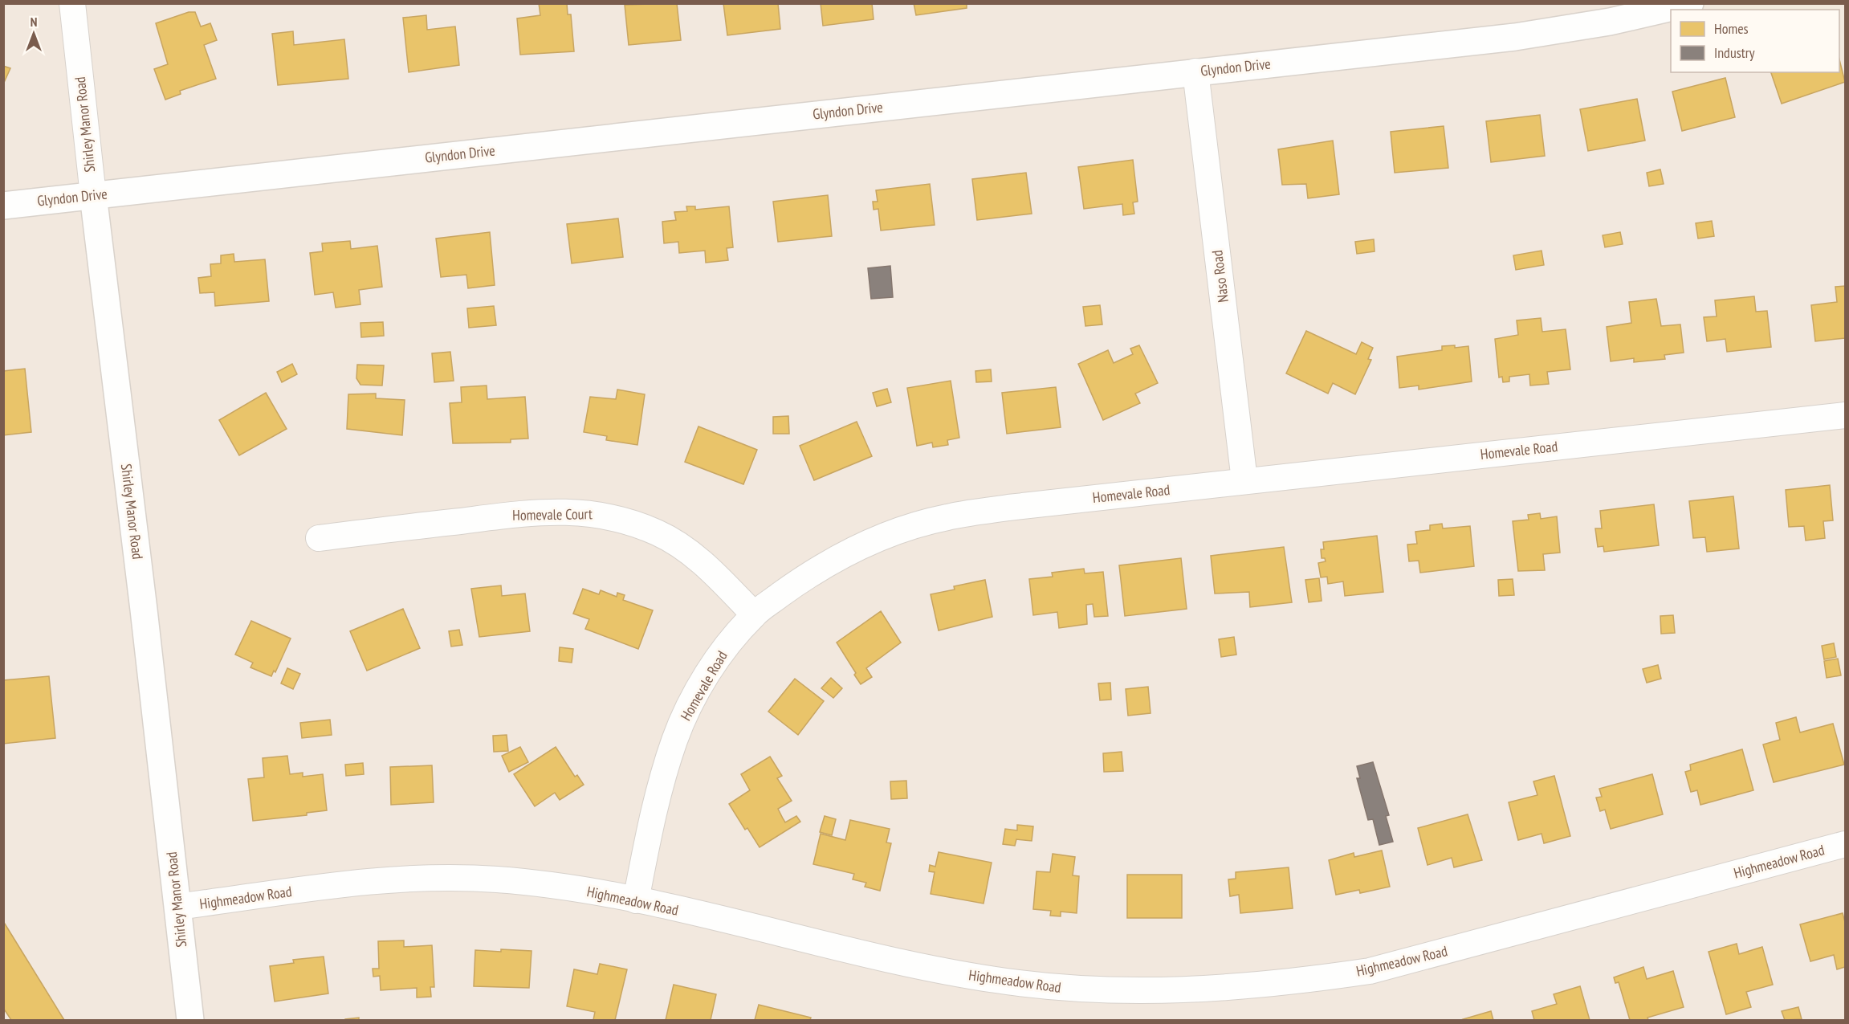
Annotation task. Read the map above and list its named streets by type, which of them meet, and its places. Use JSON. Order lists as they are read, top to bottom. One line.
{"streets":{"street":["Glyndon Drive","Shirley Manor Road","Naso Road","Homevale Road","Homevale Court","Highmeadow Road"]},"crossings":[["Glyndon Drive","Shirley Manor Road"],["Glyndon Drive","Naso Road"],["Shirley Manor Road","Highmeadow Road"],["Naso Road","Homevale Road"],["Homevale Road","Homevale Court"],["Homevale Road","Highmeadow Road"]],"legend":["Homes","Industry"],"north":"top"}
